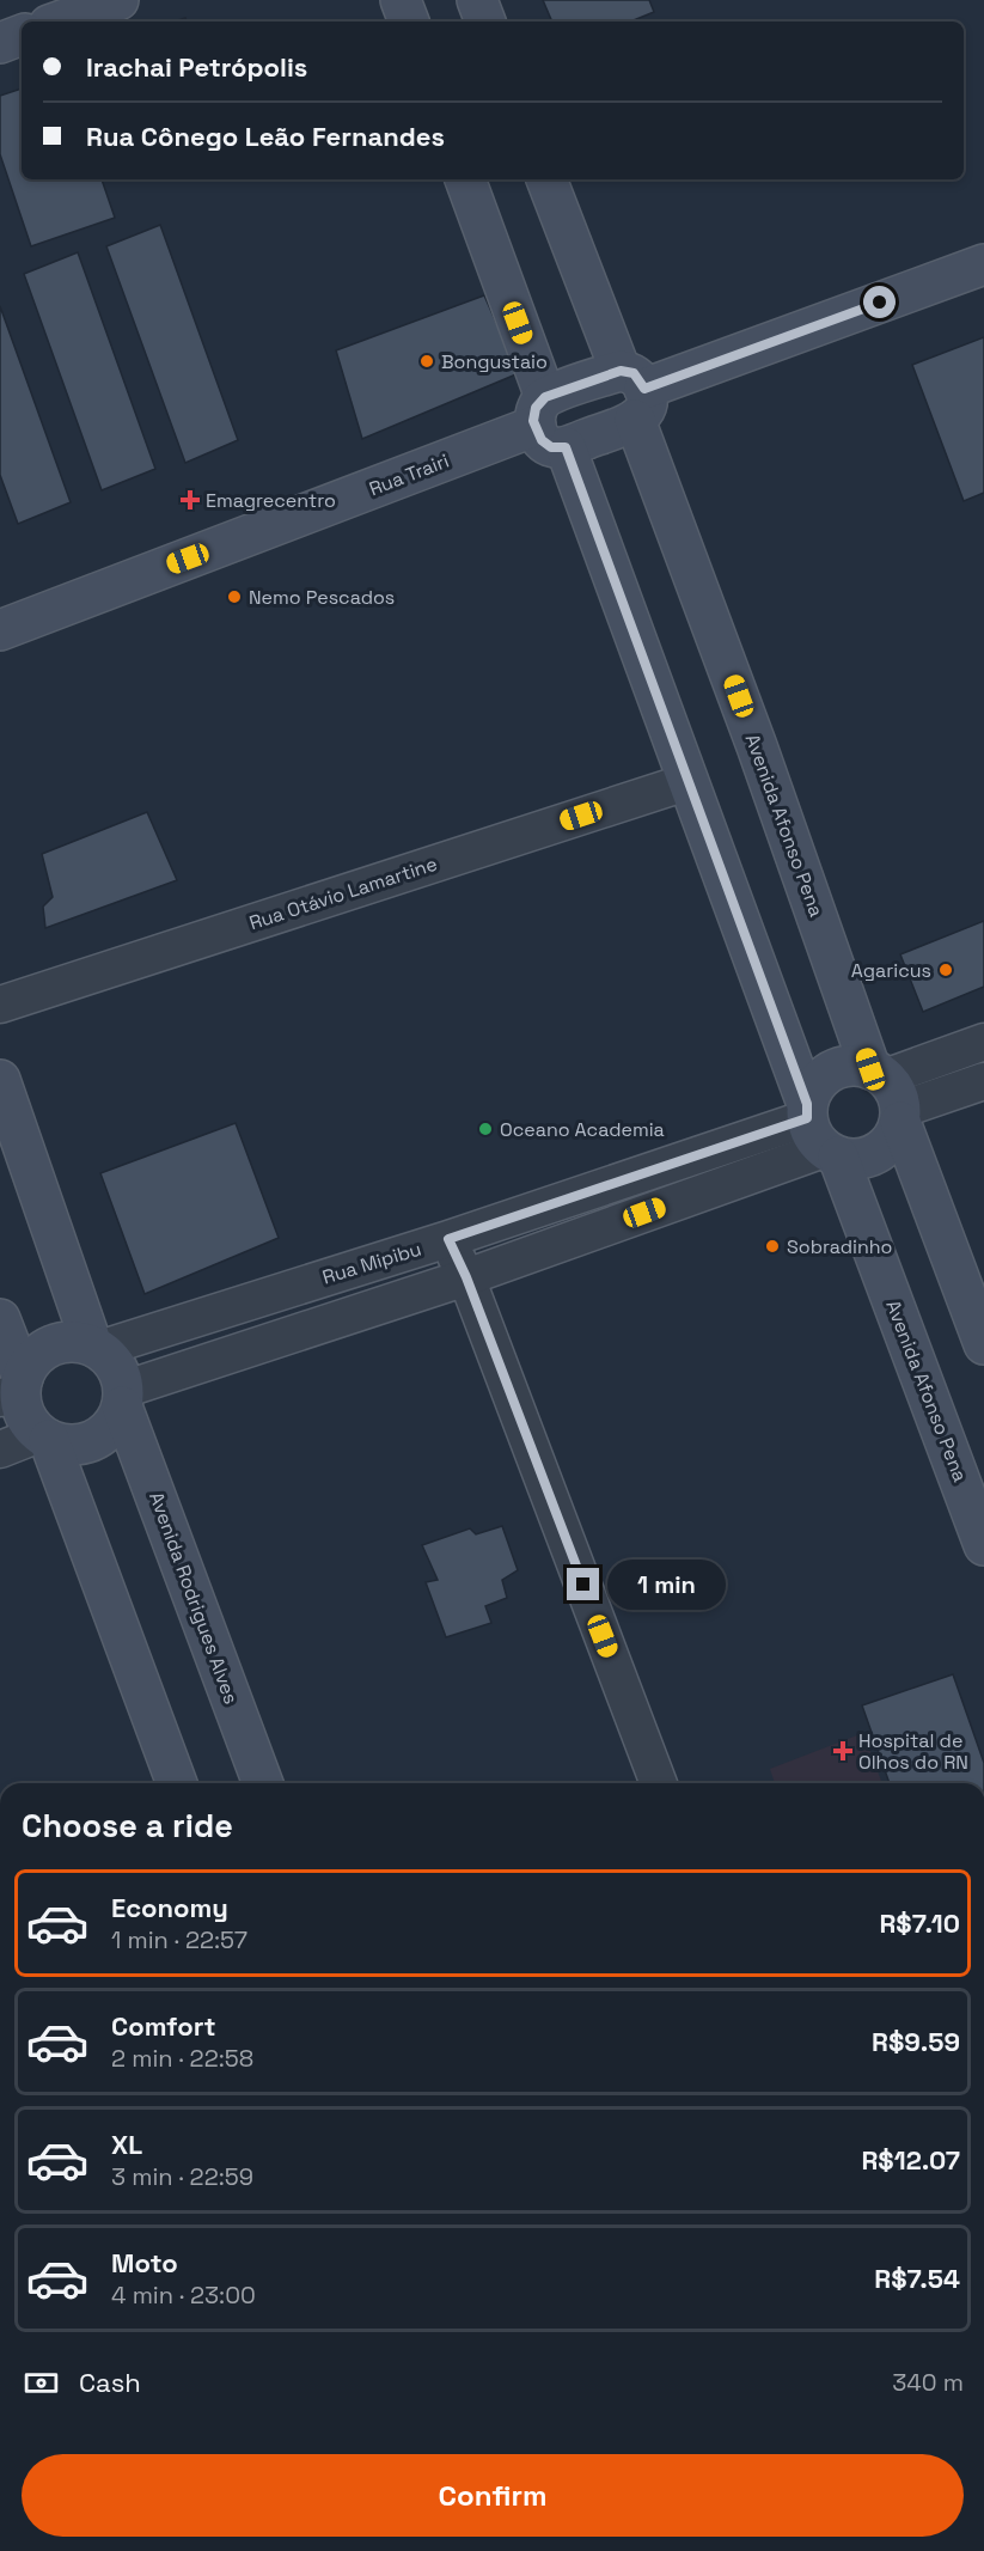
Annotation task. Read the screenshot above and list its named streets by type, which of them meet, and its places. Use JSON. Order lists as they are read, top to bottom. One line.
{"streets":{"main road":["Rua Trairi","Avenida Afonso Pena","Avenida Rodrigues Alves"],"street":["Rua Otávio Lamartine","Rua Mipibu"]},"crossings":[["Rua Trairi","Avenida Afonso Pena"],["Avenida Afonso Pena","Rua Otávio Lamartine"],["Avenida Afonso Pena","Rua Mipibu"],["Rua Mipibu","Avenida Rodrigues Alves"]],"places":{"other":["Bongustaio","Nemo Pescados","Agaricus","Oceano Academia","Sobradinho"],"health":["Emagrecentro","Hospital de Olhos do RN"]},"page":{"banner":["Irachai Petrópolis","Rua Cônego Leão Fernandes"],"bubble":"1 min","heading":"Choose a ride","list":[{"name":"Economy","note":"1 min · 22:57","value":"R$7.10"},{"name":"Comfort","note":"2 min · 22:58","value":"R$9.59"},{"name":"XL","note":"3 min · 22:59","value":"R$12.07"},{"name":"Moto","note":"4 min · 23:00","value":"R$7.54"}],"pay":["Cash","340 m"],"buttons":"Confirm"}}
